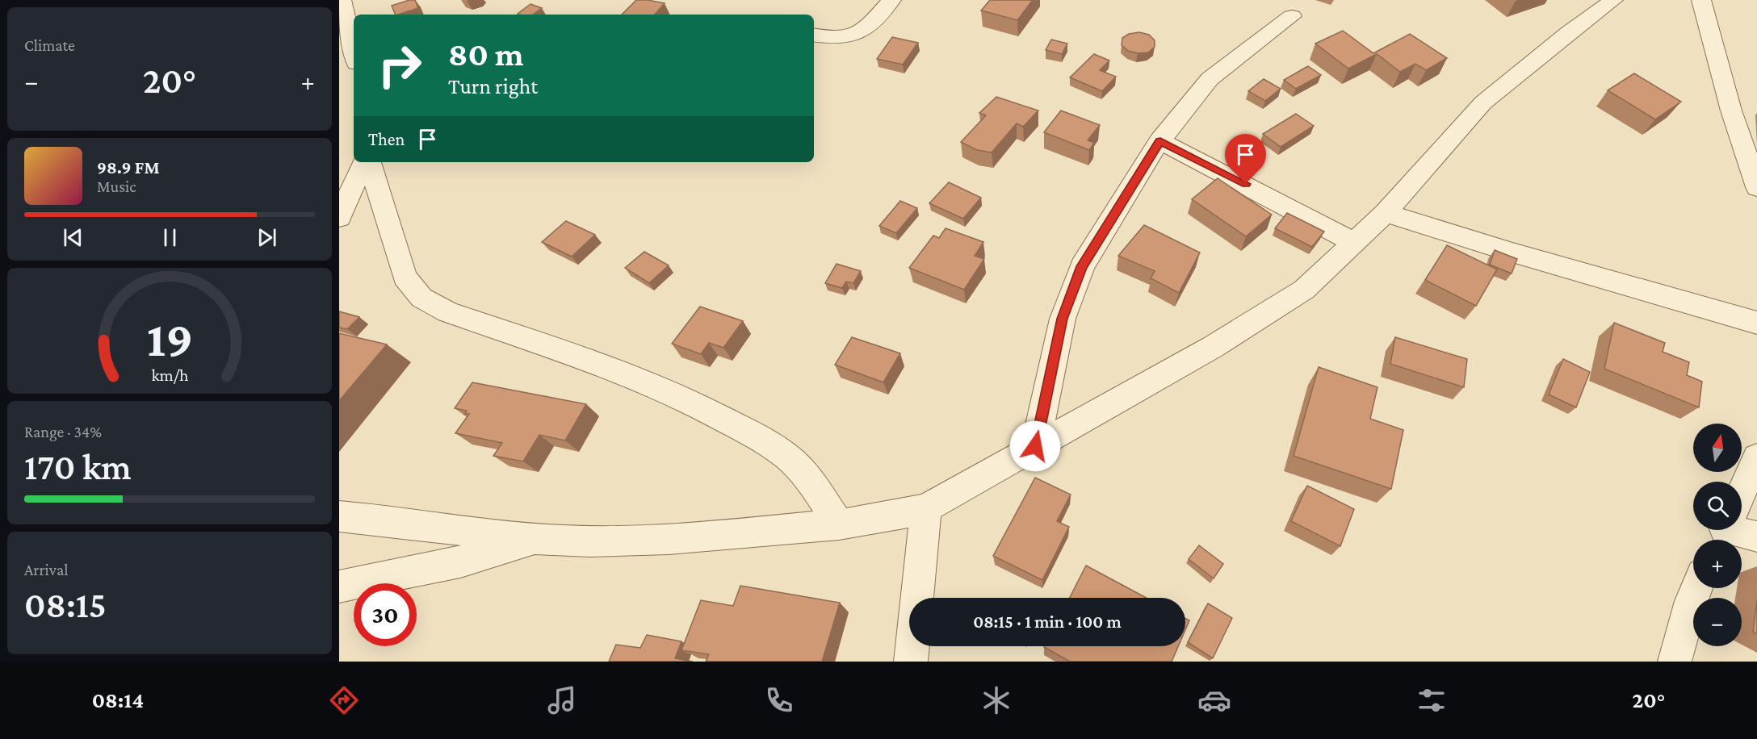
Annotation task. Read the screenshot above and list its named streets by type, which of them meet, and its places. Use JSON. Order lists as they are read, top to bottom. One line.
{"north":"top","page":{"tile":["Climate",["Range · 34%","170 km"],["Arrival","08:15"]],"turn":["80 m","Turn right"],"heat":["−","20°","+"],"then":"Then","song":["98.9 FM","Music"],"map_buttons":["+","−"],"limit":"30","trip":"08:15 · 1 min · 100 m","tabs":["08:14","20°"],"gauge":["19","km/h"]}}
